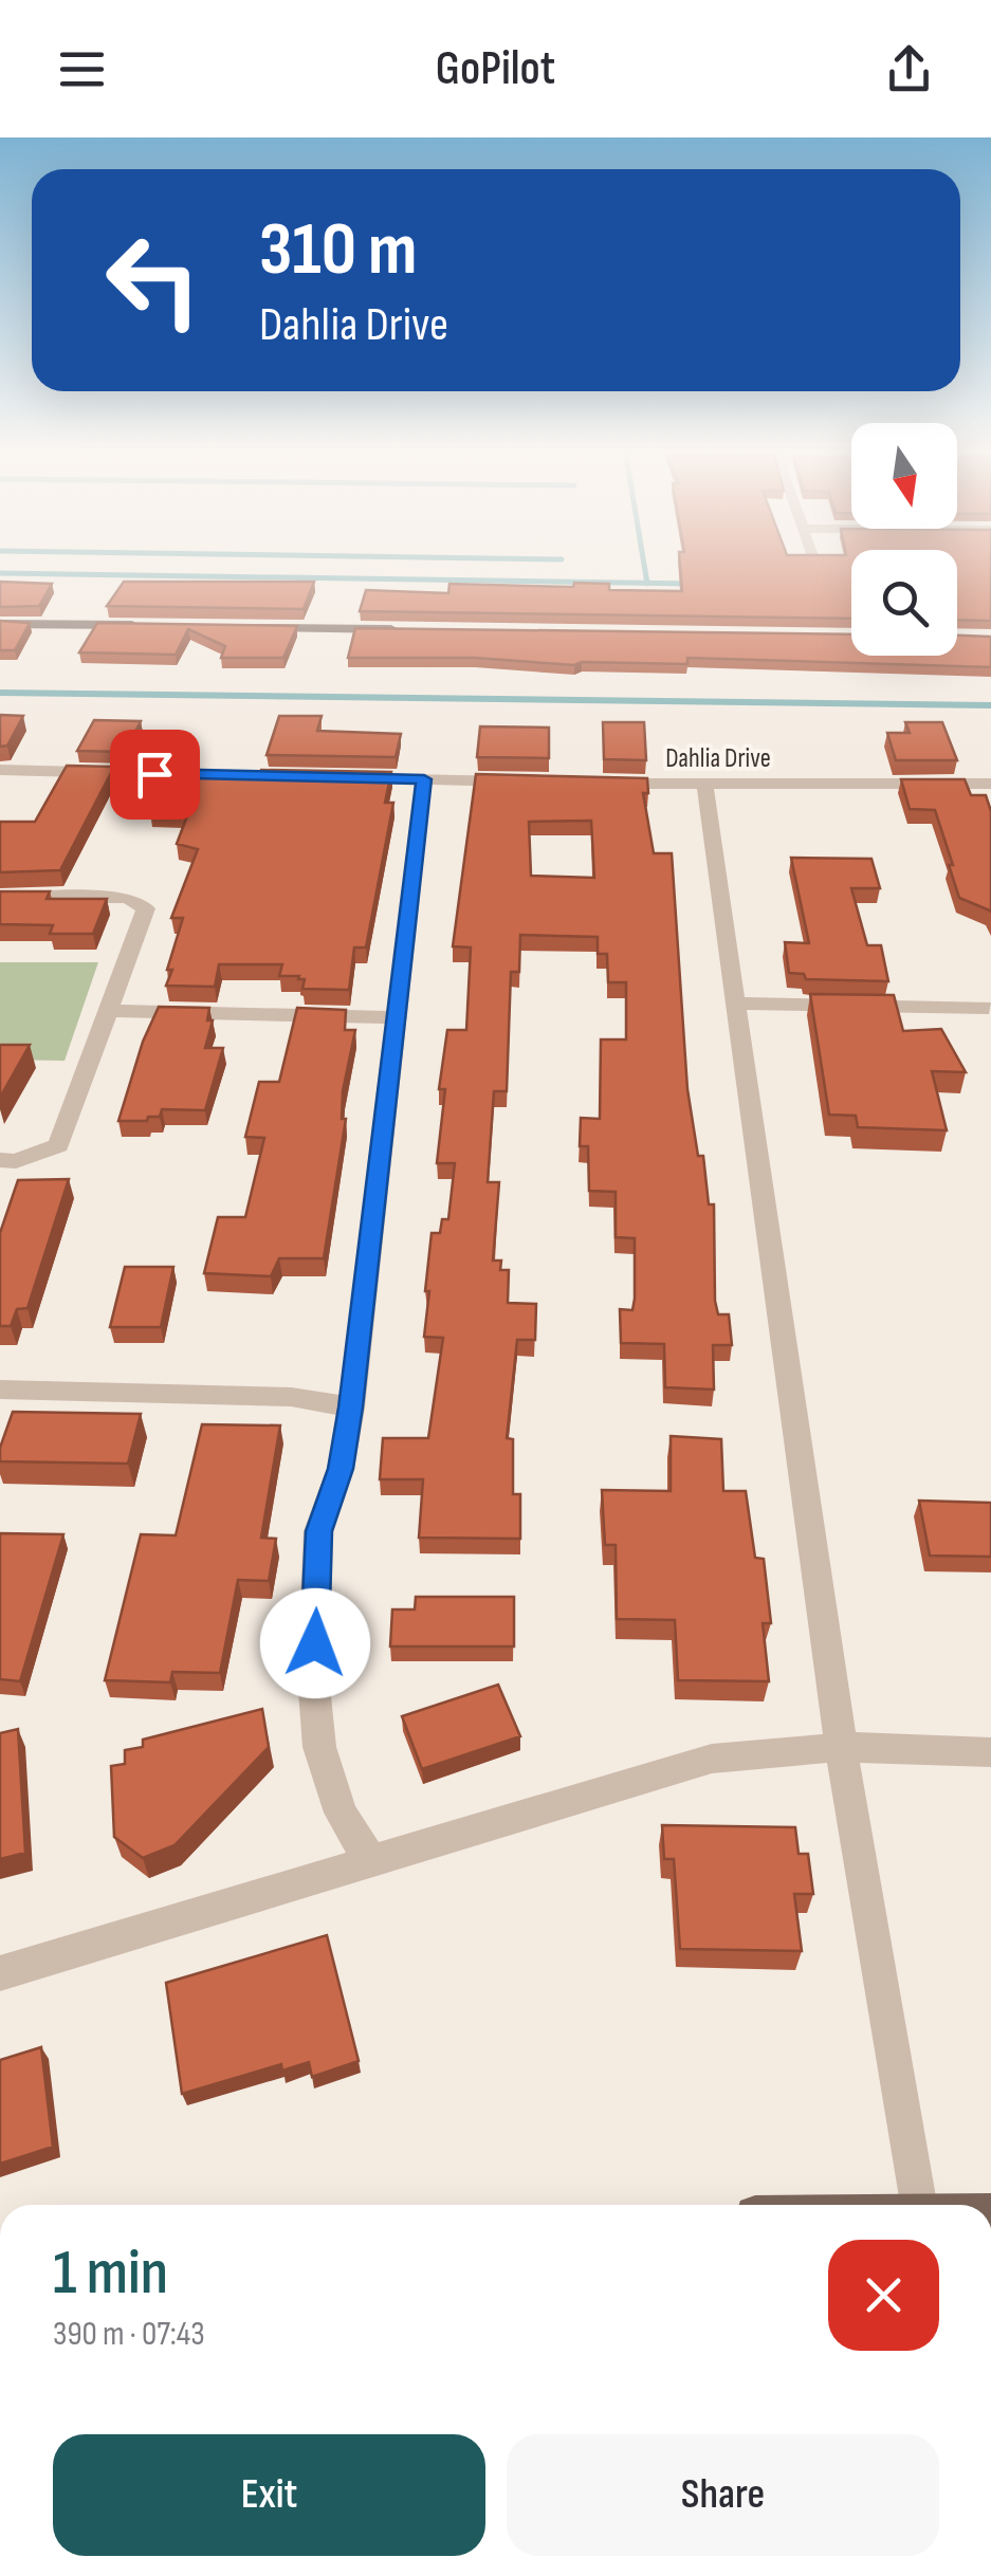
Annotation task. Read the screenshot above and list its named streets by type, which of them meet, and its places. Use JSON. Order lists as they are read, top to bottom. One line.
{"streets":{"street":["Dahlia Drive"]},"north":"bottom","page":{"header":"GoPilot","turn":["310 m","Dahlia Drive"],"heading":["1 min","390 m · 07:43"],"buttons":["Exit","Share"]}}
